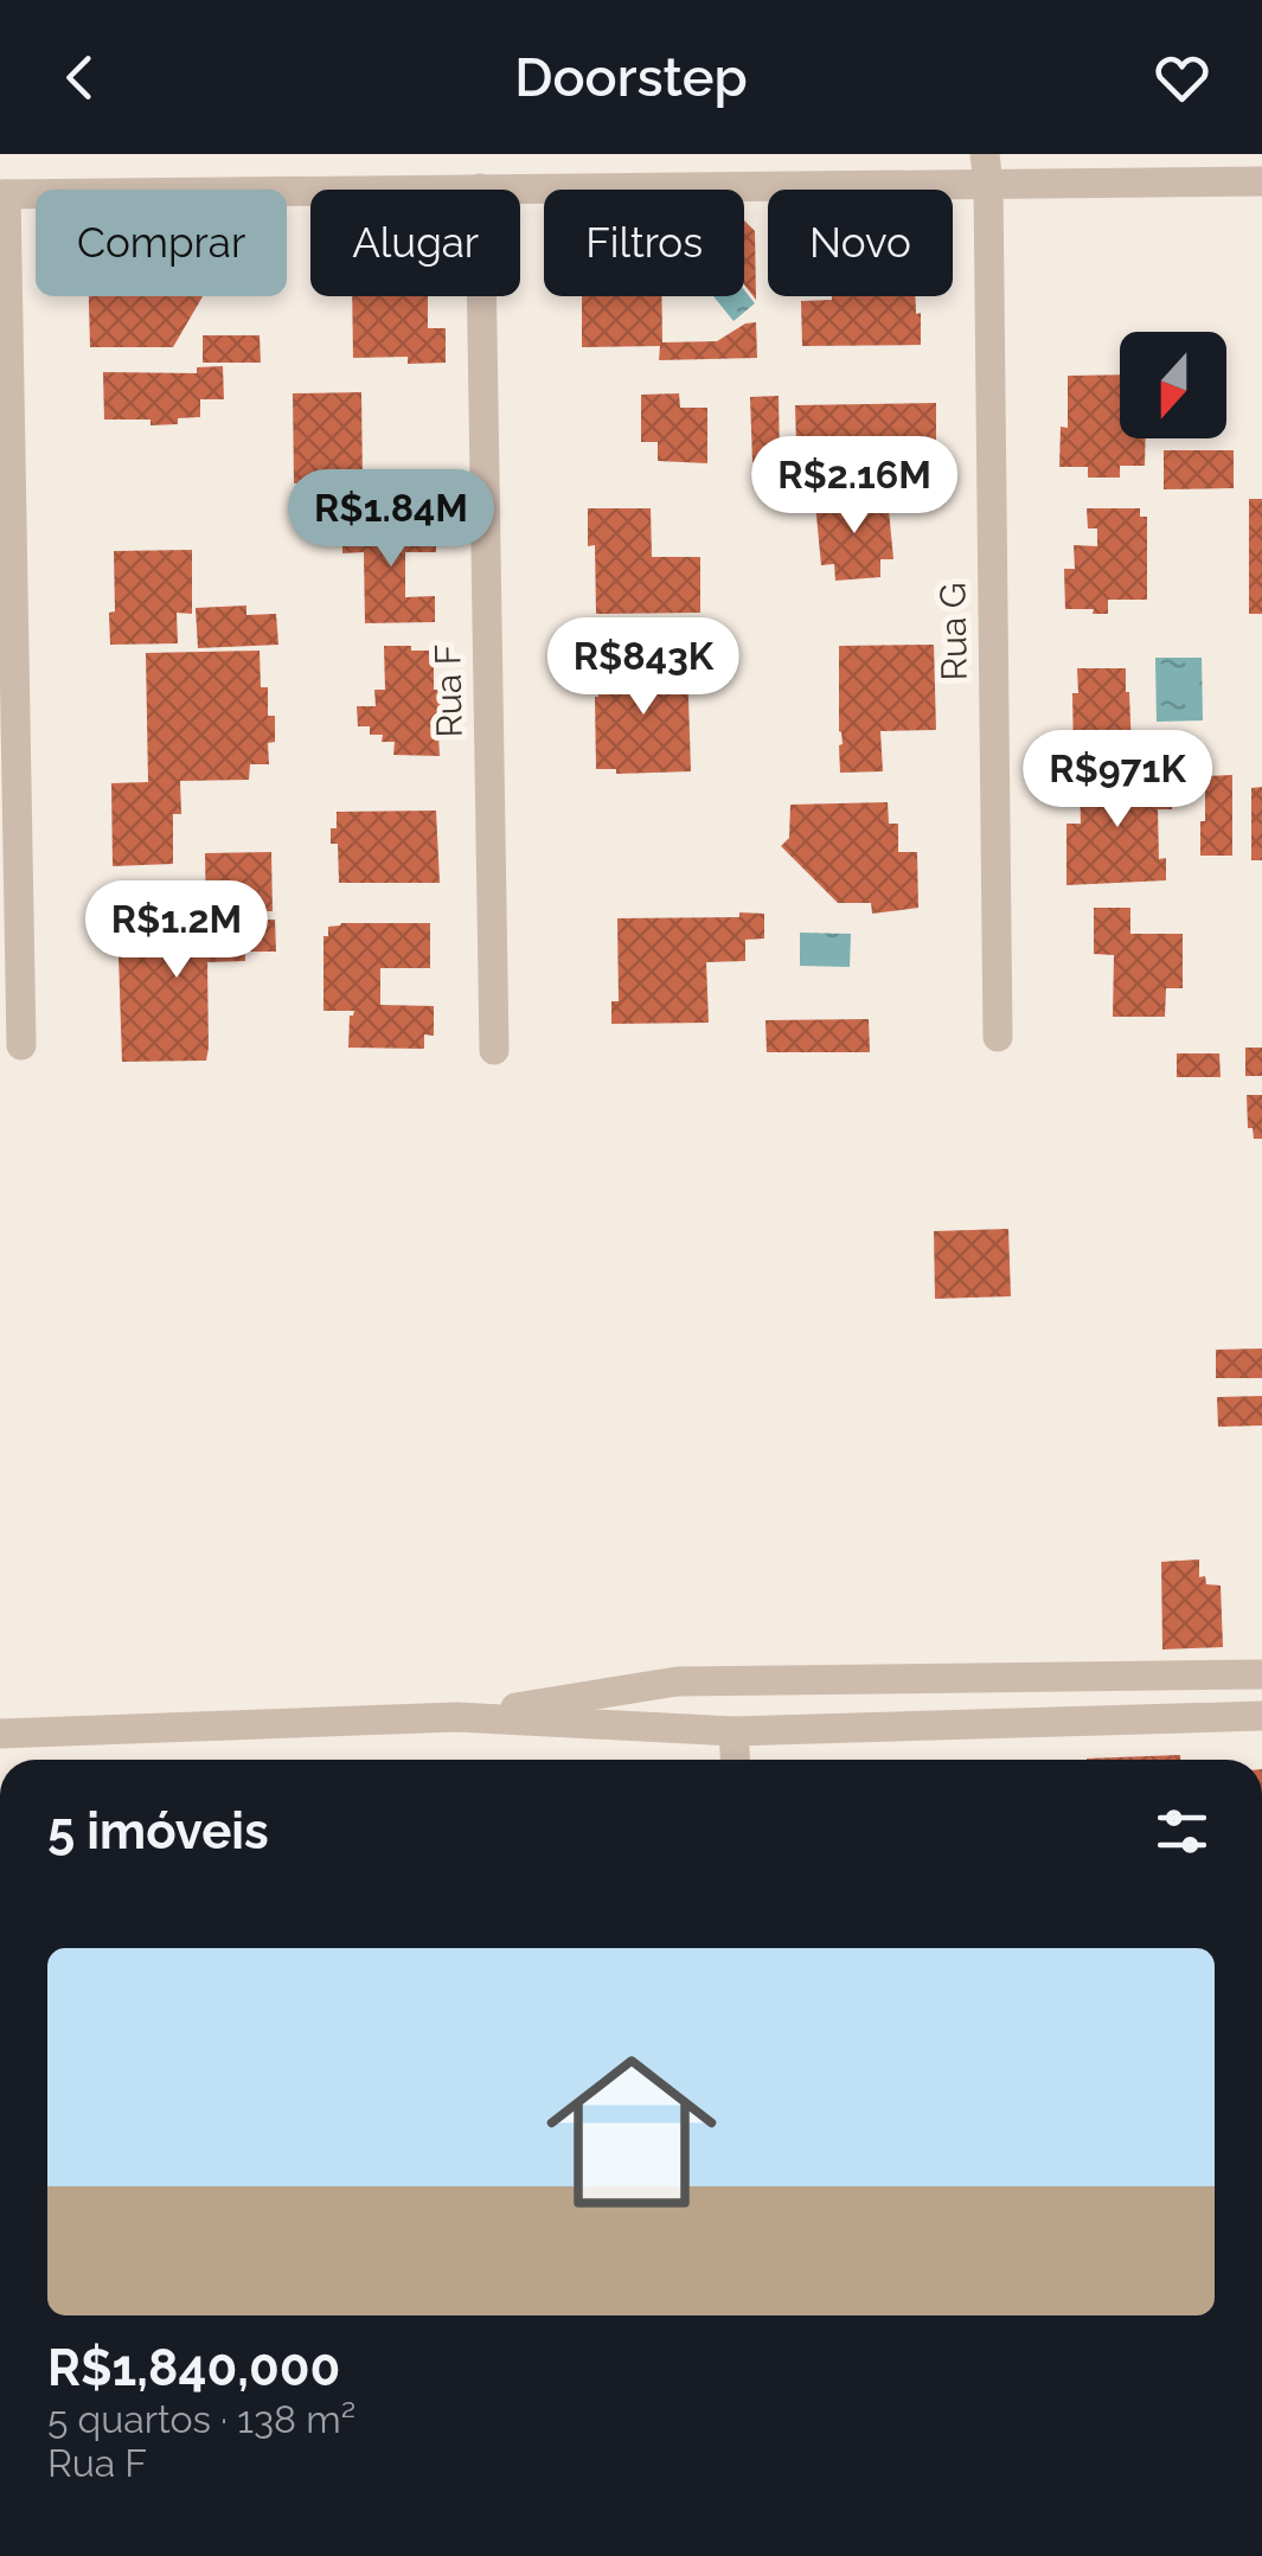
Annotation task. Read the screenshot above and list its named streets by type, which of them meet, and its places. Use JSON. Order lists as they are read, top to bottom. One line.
{"streets":{"street":["Rua G","Rua F"]},"north":"bottom","page":{"header":"Doorstep","chip":["Comprar","Alugar","Filtros","Novo"],"price":["R$2.16M","R$1.84M","R$843K","R$971K","R$1.2M"],"heading":"5 imóveis","list":[{"name":"R$1,840,000","note":"5 quartos · 138 m² · Rua F"}]}}
